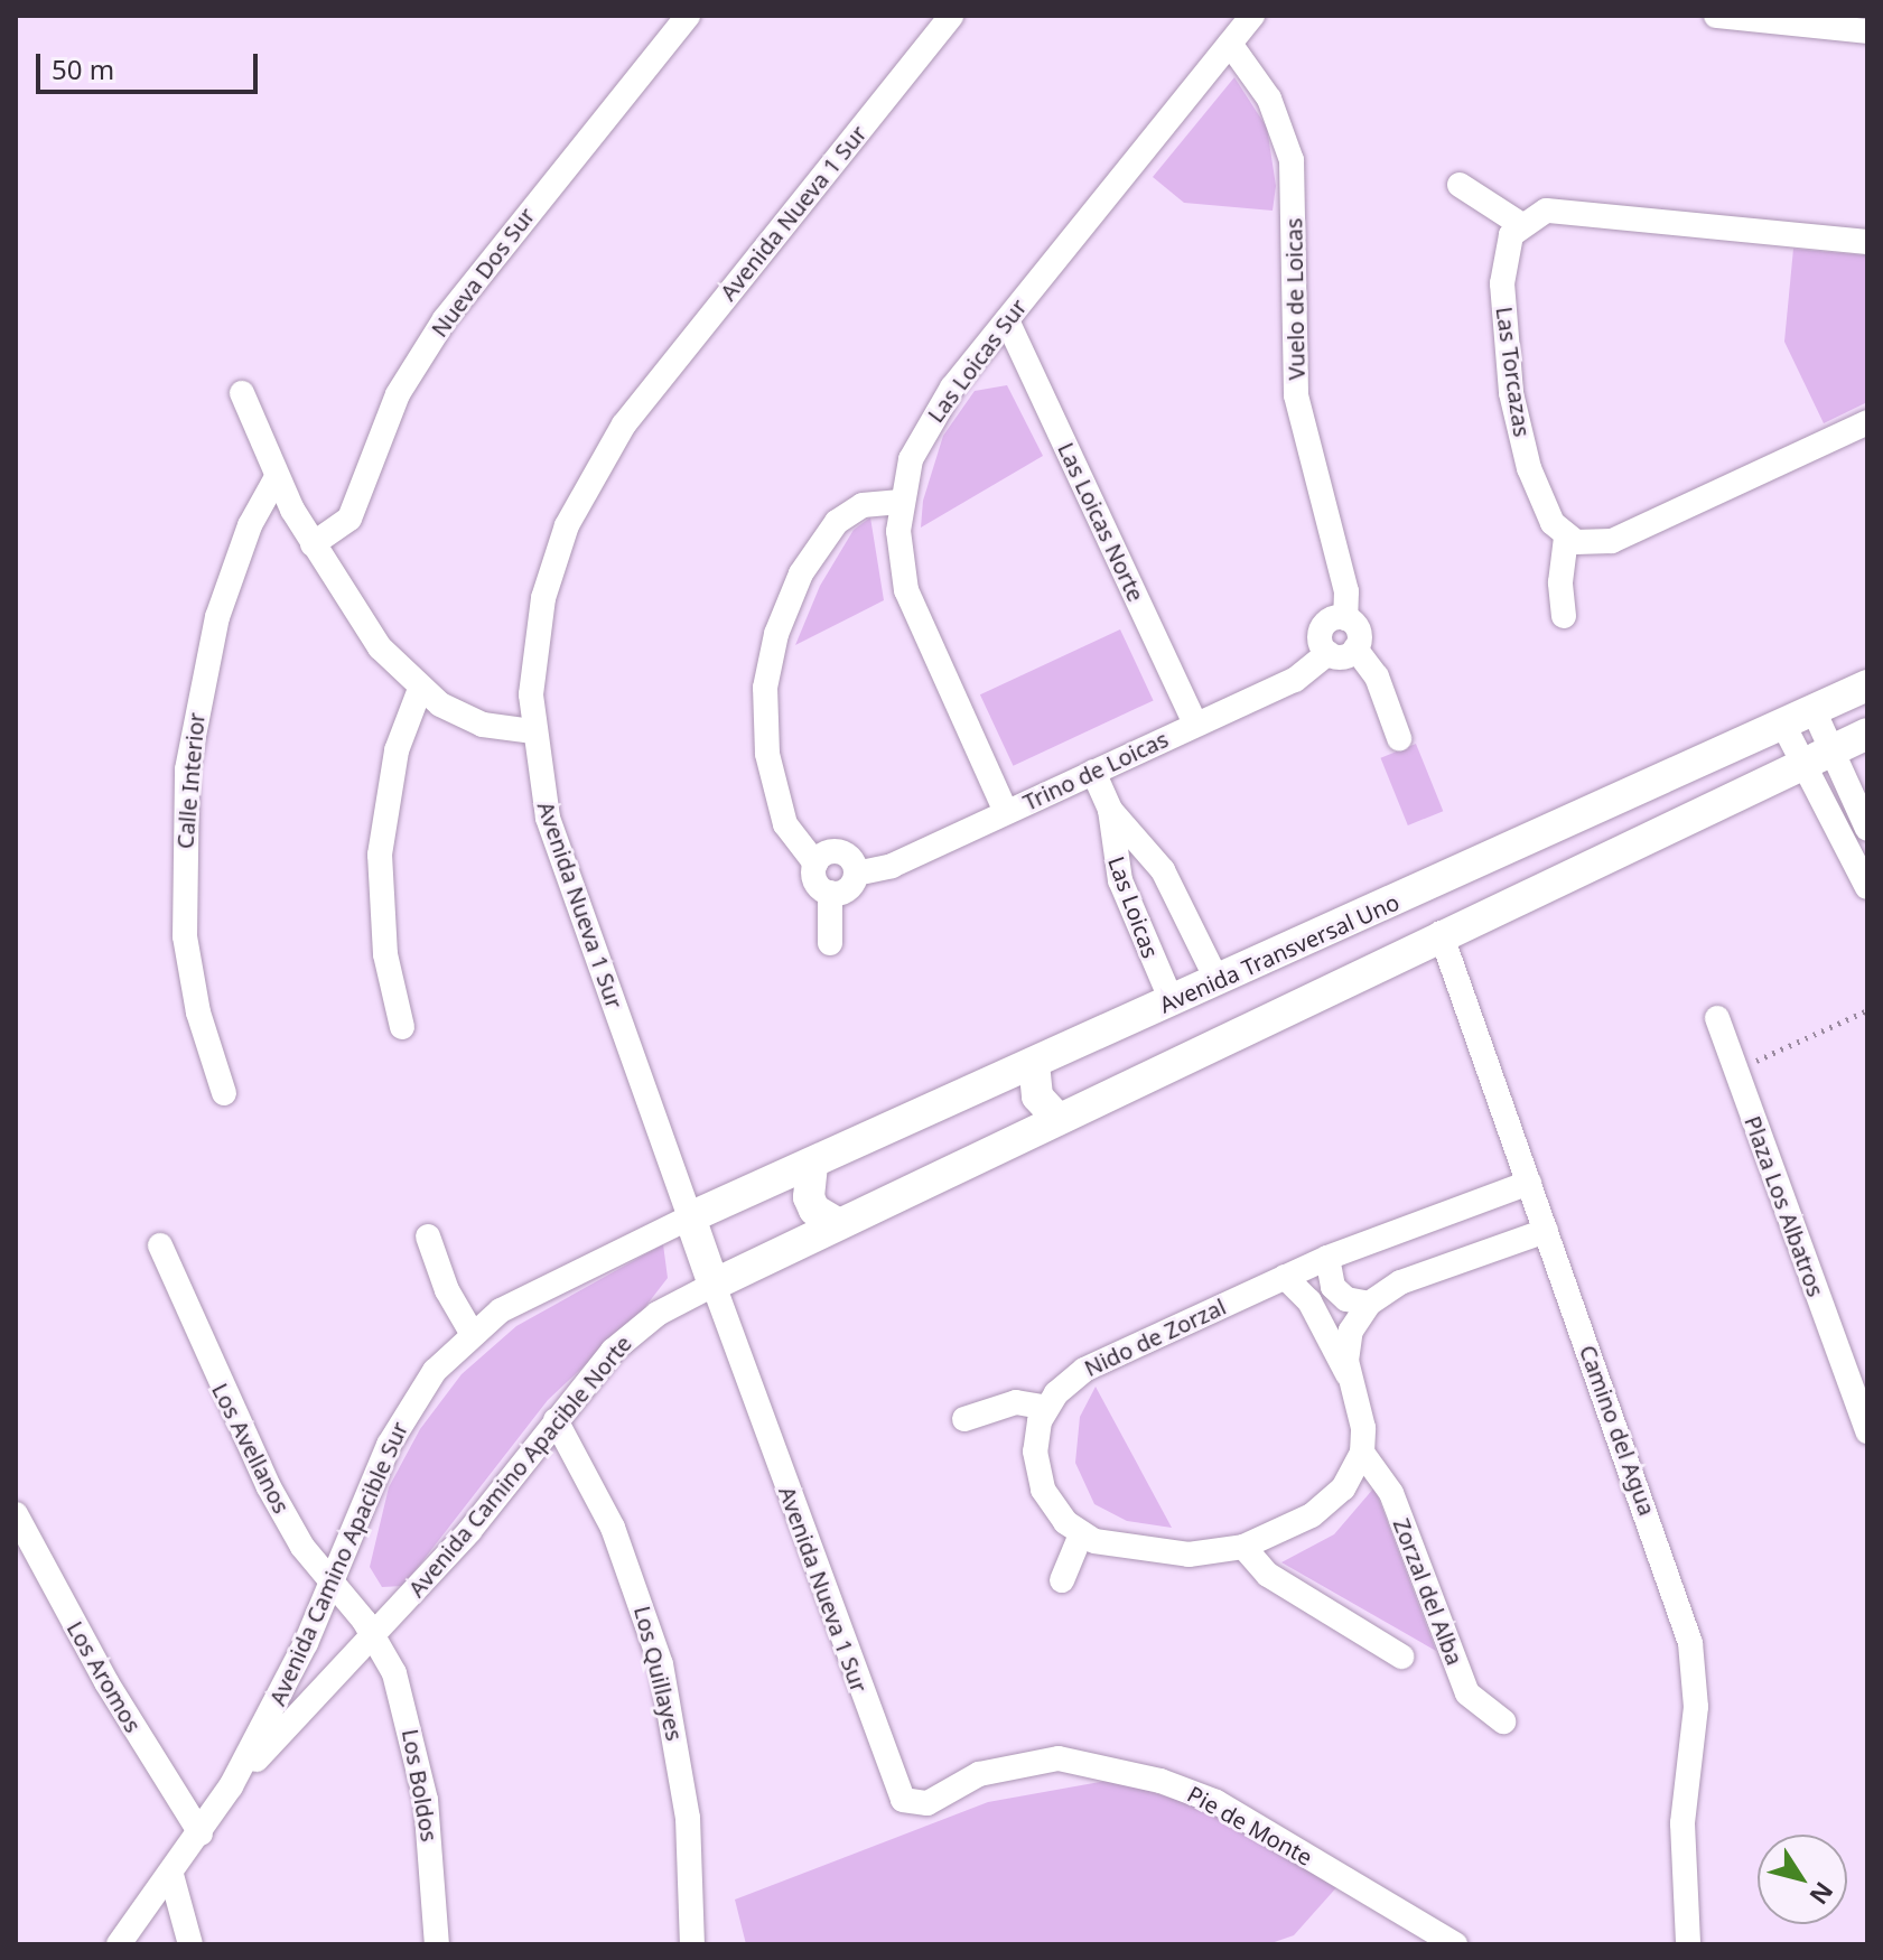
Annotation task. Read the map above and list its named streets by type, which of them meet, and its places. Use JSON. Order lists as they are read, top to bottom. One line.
{"streets":{"street":["Avenida Nueva 1 Sur","Nueva Dos Sur","Vuelo de Loicas","Las Loicas Sur","Las Torcazas","Las Loicas Norte","Trino de Loicas","Calle Interior","Las Loicas","Avenida Transversal Uno","Plaza Los Albatros","Nido de Zorzal","Camino del Agua","Los Avellanos","Avenida Camino Apacible Norte","Avenida Camino Apacible Sur","Zorzal del Alba","Los Quillayes","Los Aromos","Los Boldos","Pie de Monte"]},"crossings":[["Avenida Nueva 1 Sur","Avenida Transversal Uno"],["Avenida Nueva 1 Sur","Avenida Camino Apacible Norte"],["Avenida Nueva 1 Sur","Avenida Camino Apacible Sur"],["Avenida Nueva 1 Sur","Pie de Monte"],["Vuelo de Loicas","Las Loicas Sur"],["Vuelo de Loicas","Trino de Loicas"],["Las Loicas Sur","Las Loicas Norte"],["Las Loicas Sur","Trino de Loicas"],["Las Loicas Norte","Trino de Loicas"],["Trino de Loicas","Las Loicas"],["Las Loicas","Avenida Transversal Uno"],["Avenida Transversal Uno","Avenida Camino Apacible Sur"],["Nido de Zorzal","Camino del Agua"],["Nido de Zorzal","Zorzal del Alba"],["Los Avellanos","Avenida Camino Apacible Norte"],["Los Avellanos","Avenida Camino Apacible Sur"],["Los Avellanos","Los Boldos"],["Avenida Camino Apacible Norte","Avenida Camino Apacible Sur"],["Avenida Camino Apacible Norte","Los Quillayes"],["Avenida Camino Apacible Norte","Los Boldos"]],"scale_bar":"50 m","north":"bottom right"}
